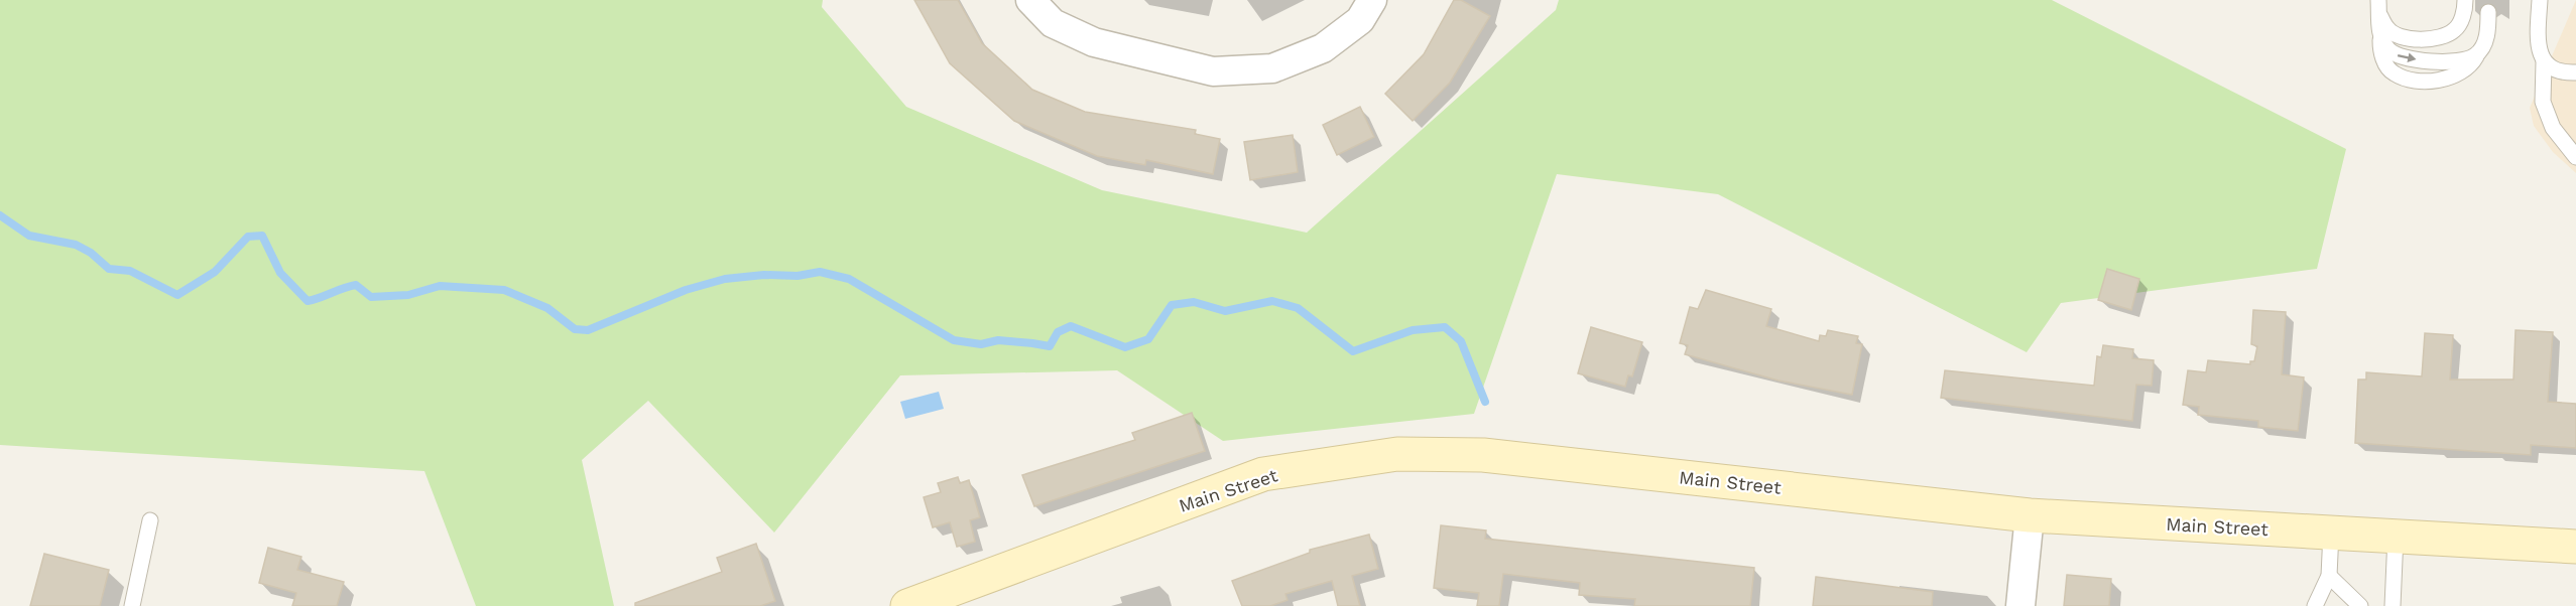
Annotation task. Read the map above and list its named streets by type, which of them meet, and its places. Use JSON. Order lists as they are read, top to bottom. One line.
{"streets":{"street":["Main Street"]}}
